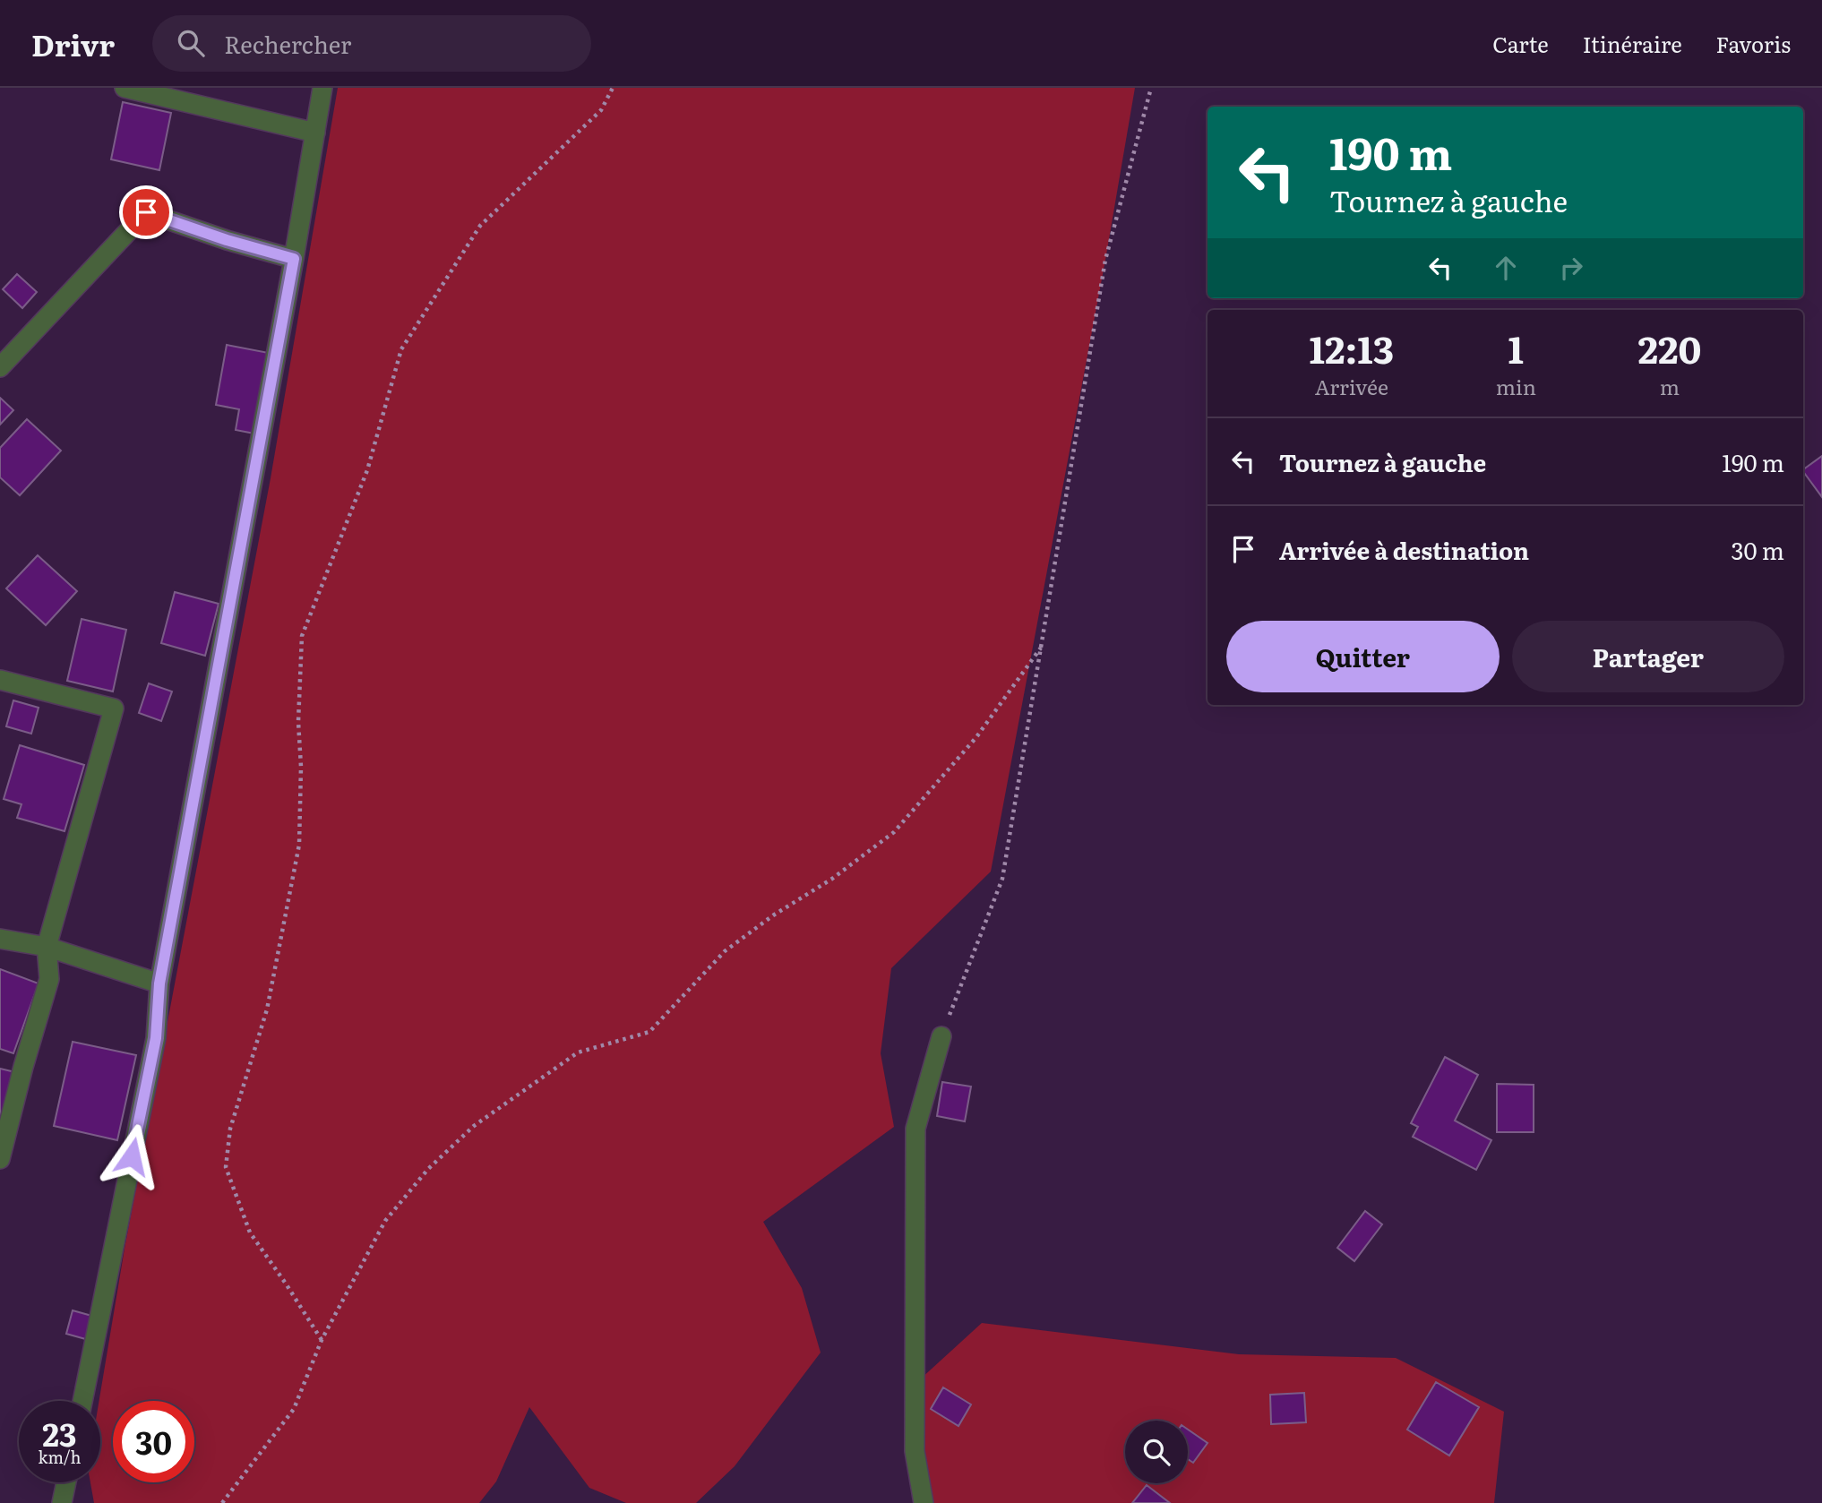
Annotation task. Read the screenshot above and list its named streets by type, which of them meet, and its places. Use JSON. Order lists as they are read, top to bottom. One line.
{"page":{"header":"Drivr","search":"Rechercher","nav":["Carte","Itinéraire","Favoris"],"turn":["190 m","Tournez à gauche"],"eta":["12:13","Arrivée","1","min","220","m"],"list":[{"name":"Tournez à gauche","value":"190 m"},{"name":"Arrivée à destination","value":"30 m"}],"buttons":["Quitter","Partager"],"speed":"23 km/h","limit":"30"}}
